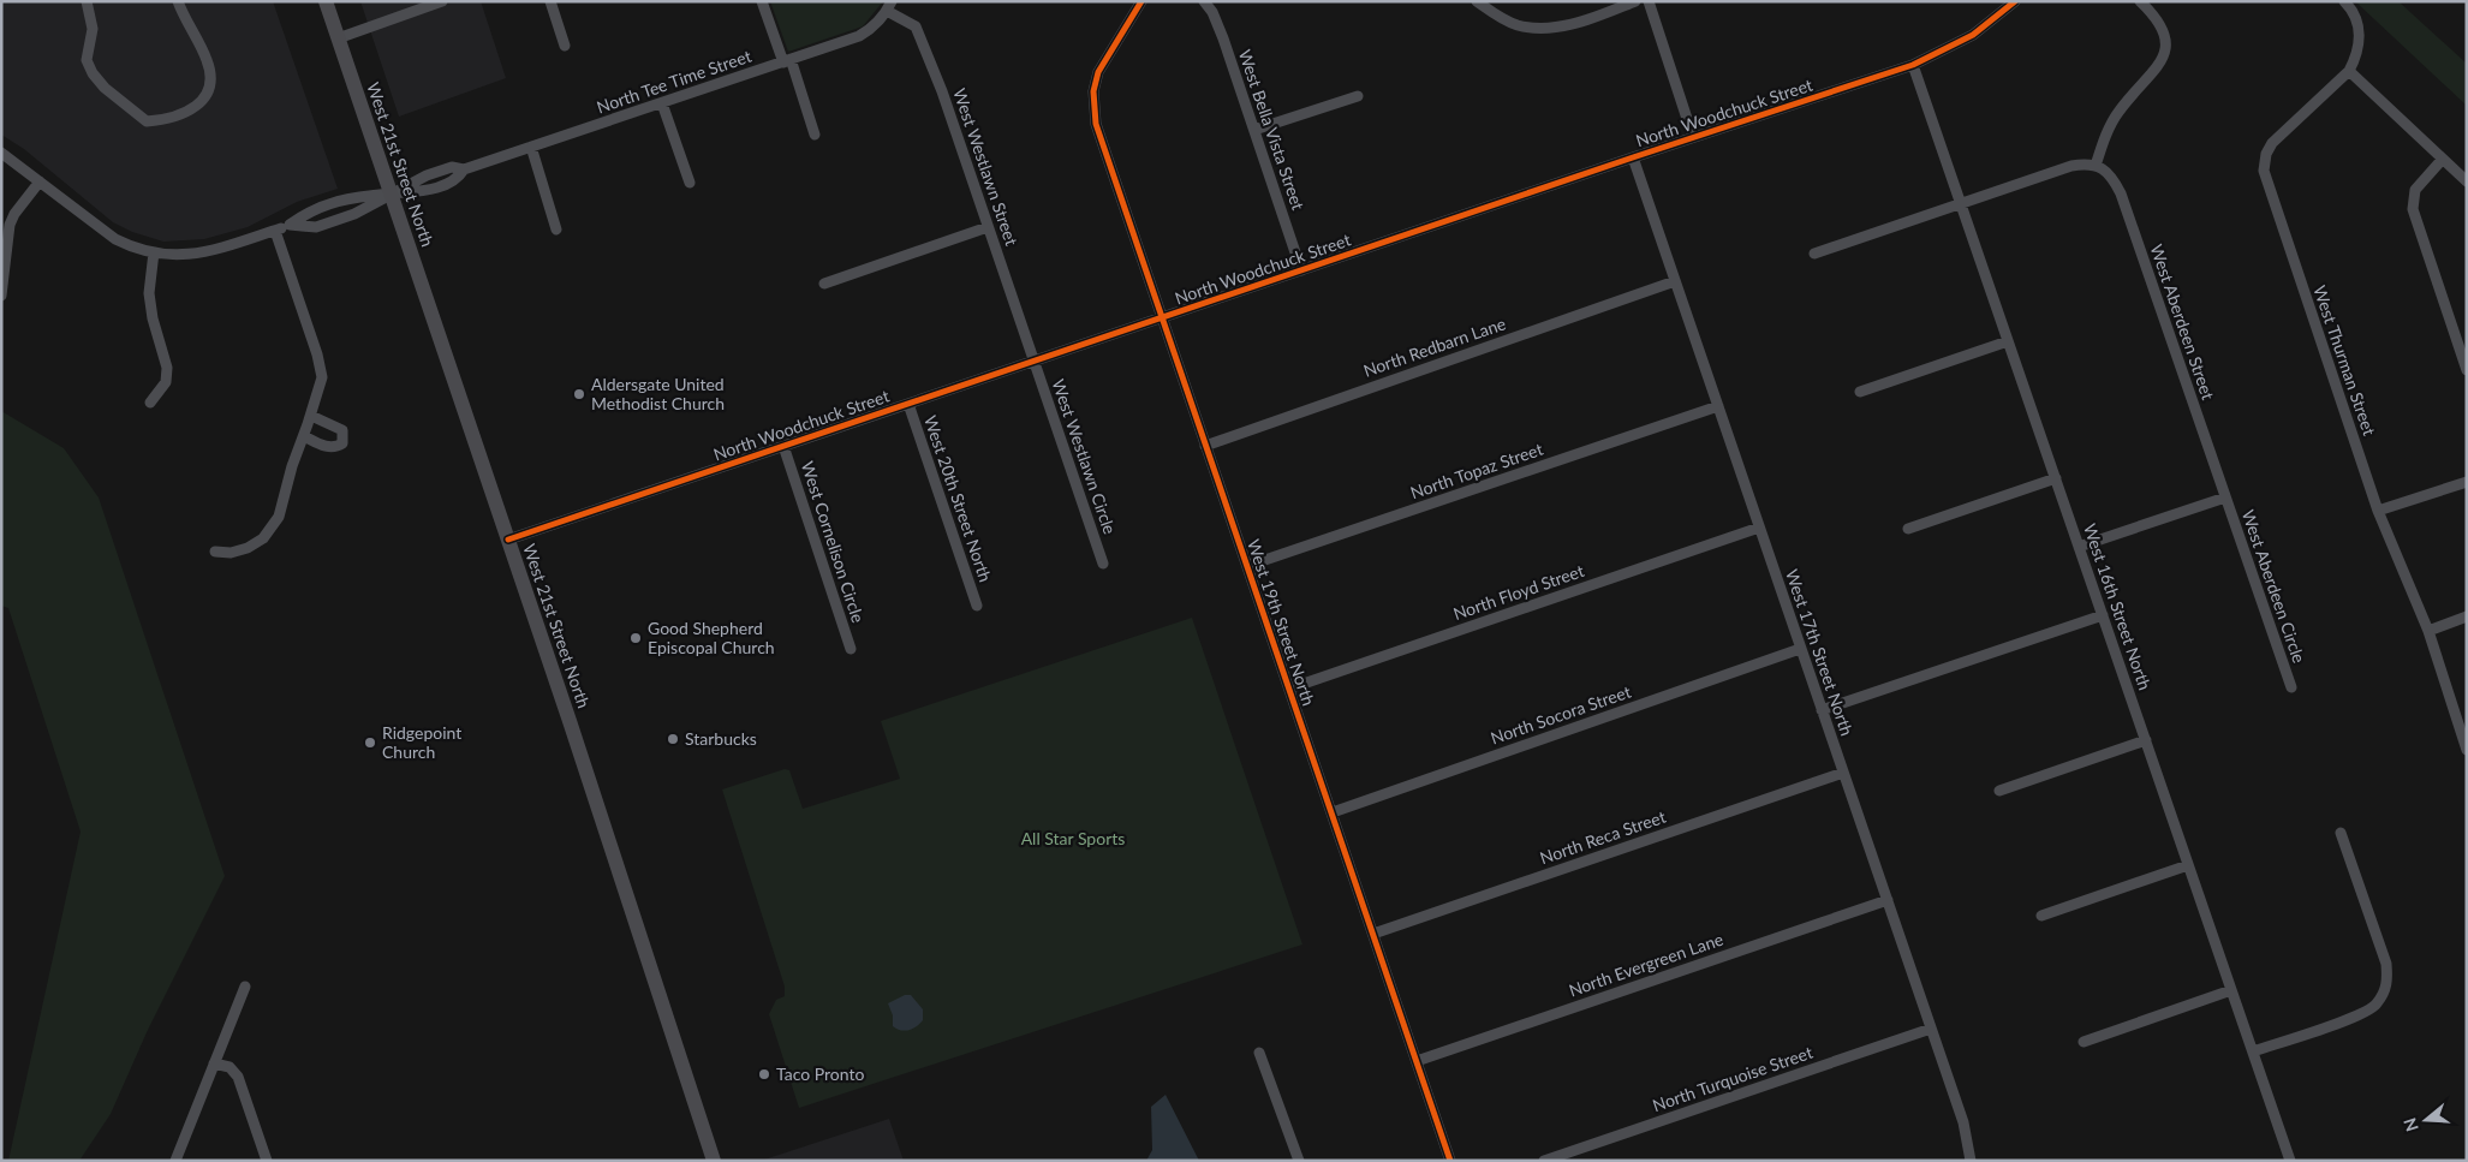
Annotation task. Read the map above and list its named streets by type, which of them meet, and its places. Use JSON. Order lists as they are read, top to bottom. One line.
{"streets":{"main road":["West 21st Street North"],"street":["North Tee Time Street","North Woodchuck Street","West Bella Vista Street","West Westlawn Street","West Aberdeen Street","North Redbarn Lane","West Thurman Street","West Westlawn Circle","North Topaz Street","West 20th Street North","West Cornelison Circle","West Aberdeen Circle","North Floyd Street","West 16th Street North","West 19th Street North","West 17th Street North","North Socora Street","North Reca Street","North Evergreen Lane","North Turquoise Street"]},"crossings":[["North Tee Time Street","West 21st Street North"],["North Tee Time Street","West Westlawn Street"],["North Woodchuck Street","West Bella Vista Street"],["North Woodchuck Street","West 21st Street North"],["North Woodchuck Street","West Westlawn Street"],["North Woodchuck Street","West Westlawn Circle"],["North Woodchuck Street","West 20th Street North"],["North Woodchuck Street","West Cornelison Circle"],["North Woodchuck Street","West 16th Street North"],["North Woodchuck Street","West 19th Street North"],["North Woodchuck Street","West 17th Street North"],["West Westlawn Street","West Westlawn Circle"],["West Aberdeen Street","West Aberdeen Circle"],["North Redbarn Lane","West 19th Street North"],["North Redbarn Lane","West 17th Street North"],["North Topaz Street","West 19th Street North"],["North Topaz Street","West 17th Street North"],["North Floyd Street","West 19th Street North"],["North Floyd Street","West 17th Street North"],["West 19th Street North","North Socora Street"],["West 19th Street North","North Reca Street"],["West 19th Street North","North Evergreen Lane"],["West 17th Street North","North Socora Street"],["West 17th Street North","North Reca Street"],["West 17th Street North","North Evergreen Lane"],["West 17th Street North","North Turquoise Street"]],"parks":["All Star Sports"],"places":["Aldersgate United Methodist Church","Good Shepherd Episcopal Church","Starbucks","Ridgepoint Church","Taco Pronto"],"north":"left"}
